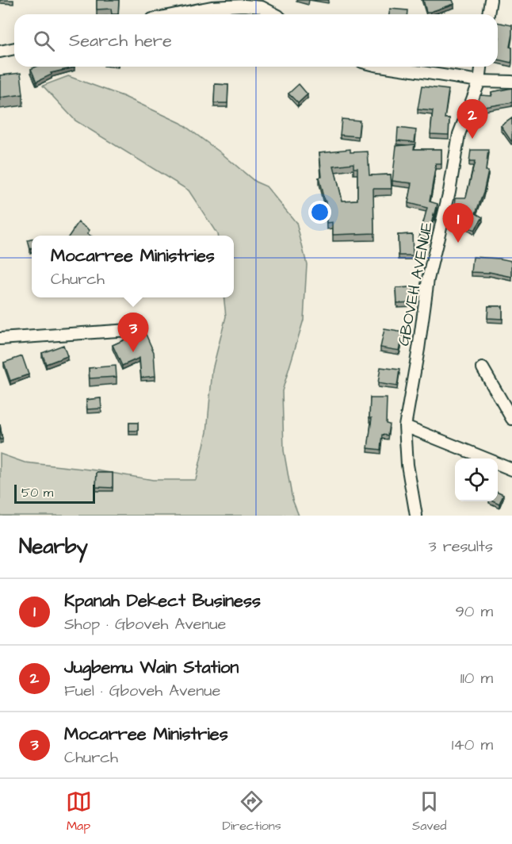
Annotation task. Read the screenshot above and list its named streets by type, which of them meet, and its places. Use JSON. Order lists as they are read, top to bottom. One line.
{"streets":{"street":["GBOVEH AVENUE"]},"scale_bar":"50 m","page":{"search":"Search here","pins":["2","1","3"],"popup":["Mocarree Ministries","Church"],"scale":"50 m","heading":["Nearby","3 results"],"list":[{"mark":"1","name":"Kpanah Dekect Business","note":"Shop · Gboveh Avenue","value":"90 m"},{"mark":"2","name":"Jugbemu Wain Station","note":"Fuel · Gboveh Avenue","value":"110 m"},{"mark":"3","name":"Mocarree Ministries","note":"Church","value":"140 m"}],"nav":["Map","Directions","Saved"]}}
